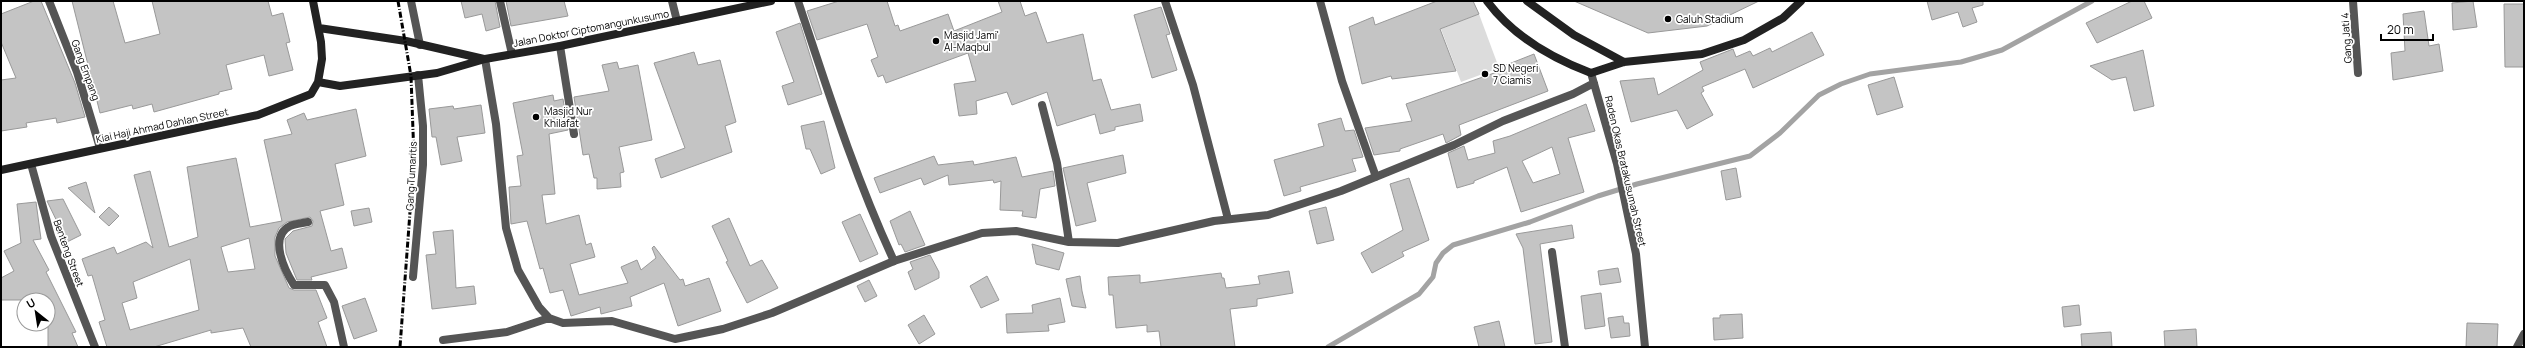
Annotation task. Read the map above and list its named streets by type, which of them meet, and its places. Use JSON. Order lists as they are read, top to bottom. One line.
{"streets":{"main road":["Jalan Doktor Ciptomangunkusumo","Kiai Haji Ahmad Dahlan Street"],"street":["Gang Jati 4","Gang Empang","Raden Okas Bratakusumah Street","Gang Tumaritis","Benteng Street"]},"crossings":[["Jalan Doktor Ciptomangunkusumo","Kiai Haji Ahmad Dahlan Street"],["Jalan Doktor Ciptomangunkusumo","Gang Tumaritis"],["Gang Empang","Kiai Haji Ahmad Dahlan Street"],["Kiai Haji Ahmad Dahlan Street","Benteng Street"]],"places":["Galuh Stadium","Masjid Jami' Al-Maqbul","SD Negeri 7 Ciamis","Masjid Nur Khilafat"],"scale_bar":"20 m","north":"top left"}
